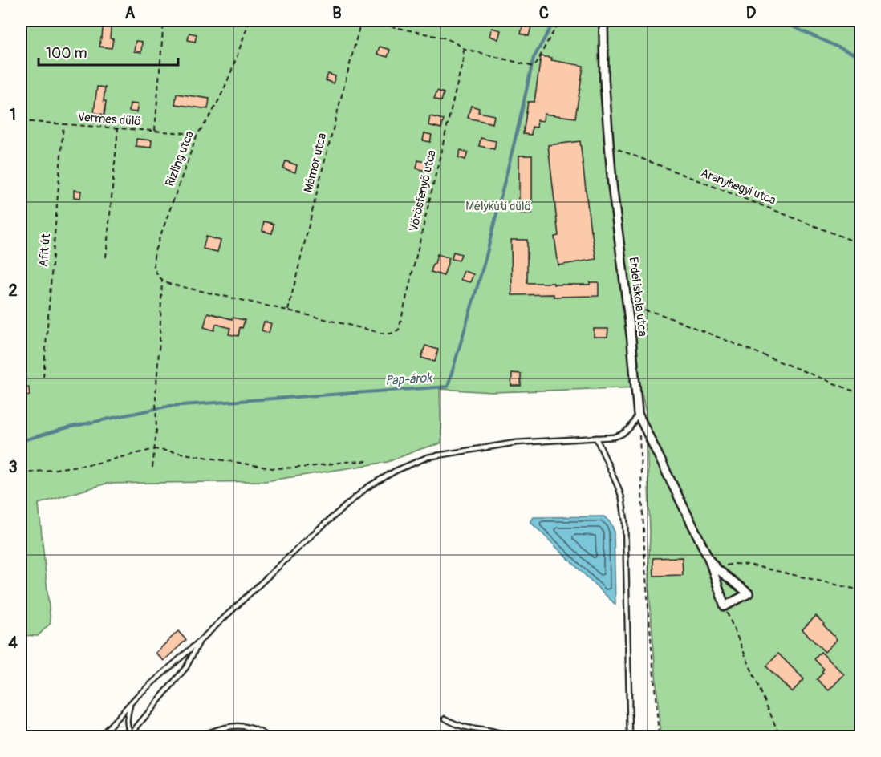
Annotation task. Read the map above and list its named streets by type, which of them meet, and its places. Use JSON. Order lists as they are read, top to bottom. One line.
{"streets":{"street":["Erdei iskola utca"],"path":["Vermes dűlő","Rizling utca","Mámor utca","Aranyhegyi utca","Vörösfenyő utca","Afit út"]},"crossings":[["Vermes dűlő","Rizling utca"],["Vermes dűlő","Afit út"],["Mámor utca","Vörösfenyő utca"],["Aranyhegyi utca","Erdei iskola utca"]],"water":["Pap-árok"],"parks":["Mélykúti dűlő"],"scale_bar":"100 m","grid":{"columns":["A","B","C","D"],"rows":["1","2","3","4"]}}
